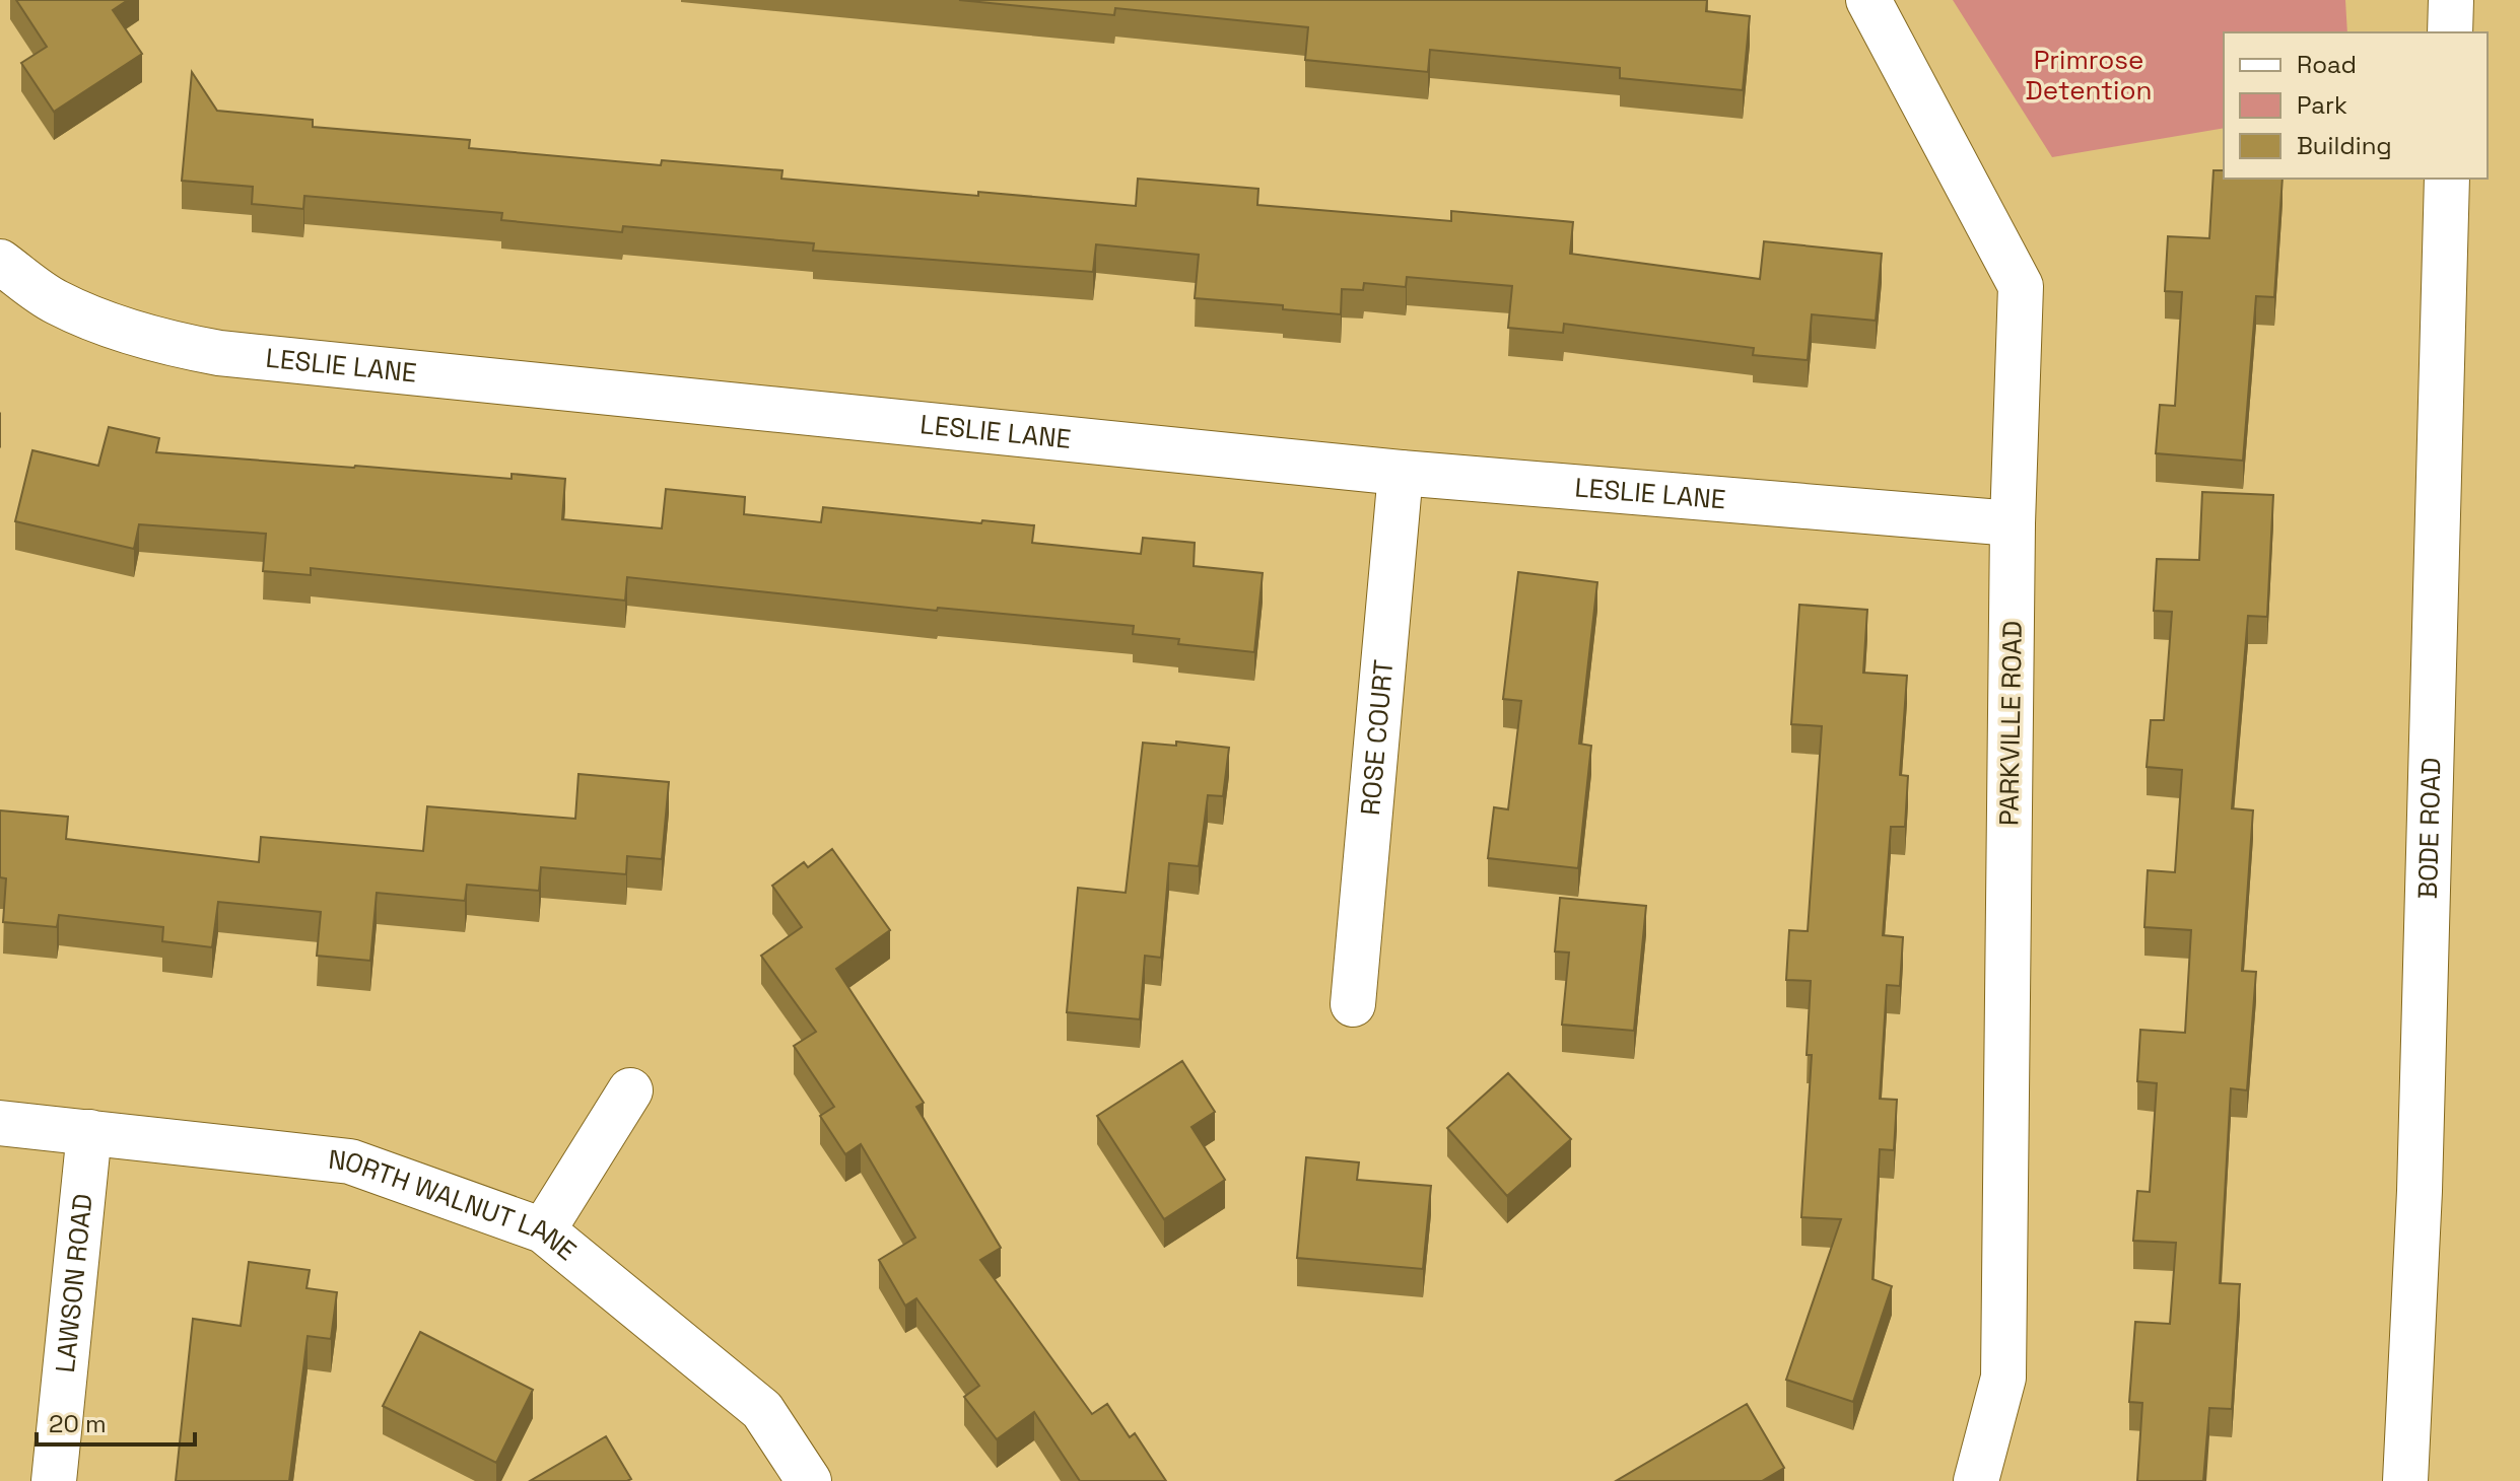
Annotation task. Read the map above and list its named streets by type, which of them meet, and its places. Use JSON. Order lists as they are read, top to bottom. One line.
{"streets":{"street":["LESLIE LANE","PARKVILLE ROAD","ROSE COURT","BODE ROAD","NORTH WALNUT LANE","LAWSON ROAD"]},"crossings":[["LESLIE LANE","PARKVILLE ROAD"],["LESLIE LANE","ROSE COURT"],["NORTH WALNUT LANE","LAWSON ROAD"]],"parks":["Primrose Detention"],"legend":["Road","Park","Building"],"scale_bar":"20 m"}
